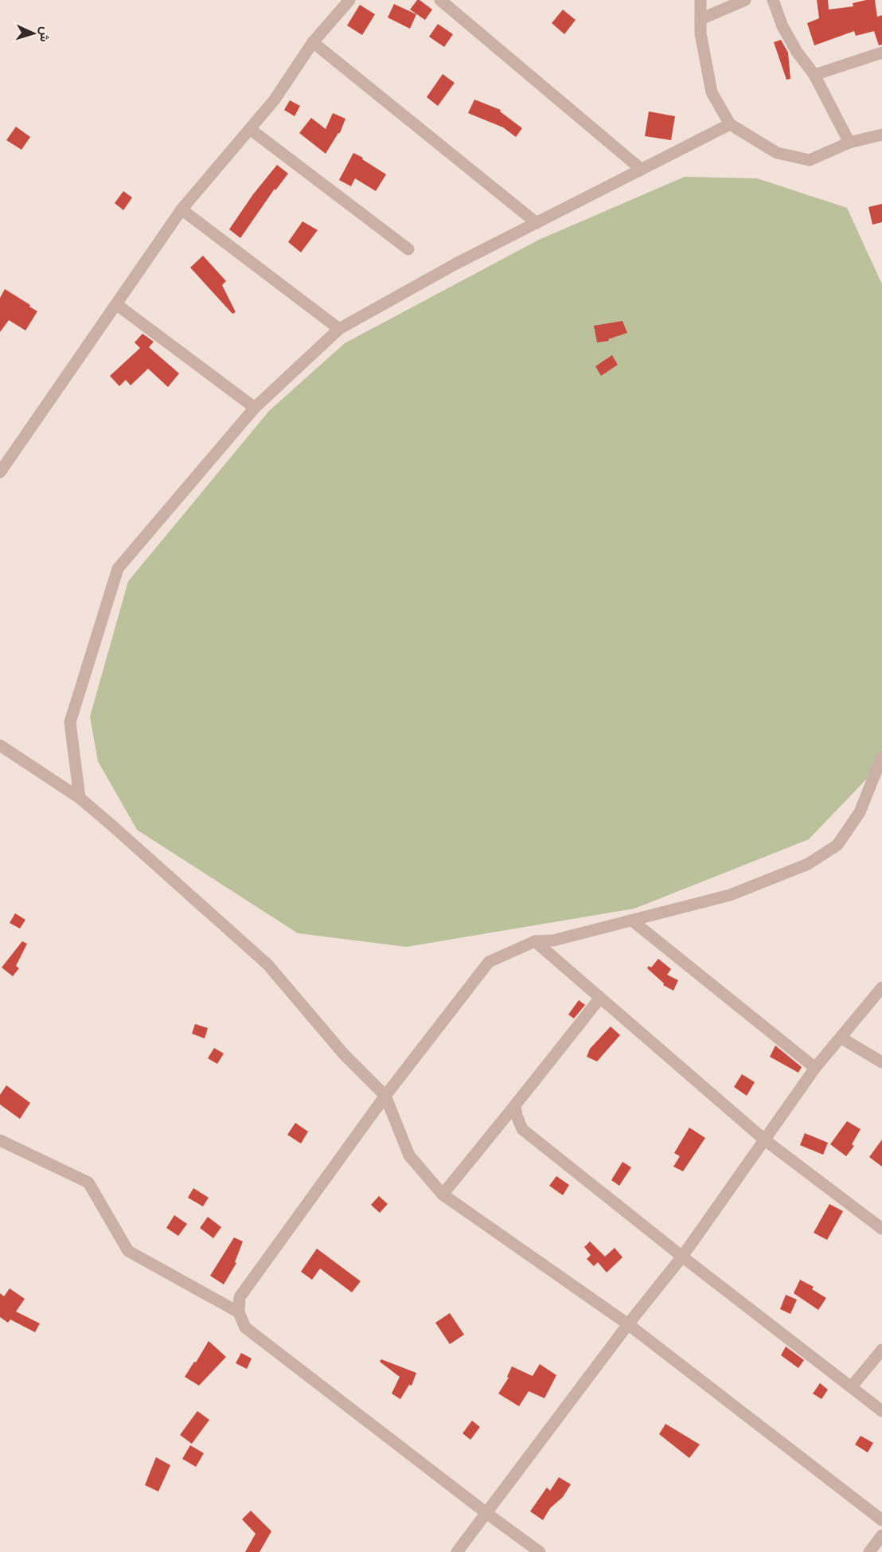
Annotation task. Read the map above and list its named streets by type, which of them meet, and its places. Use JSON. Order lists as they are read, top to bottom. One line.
{"north":"right"}
